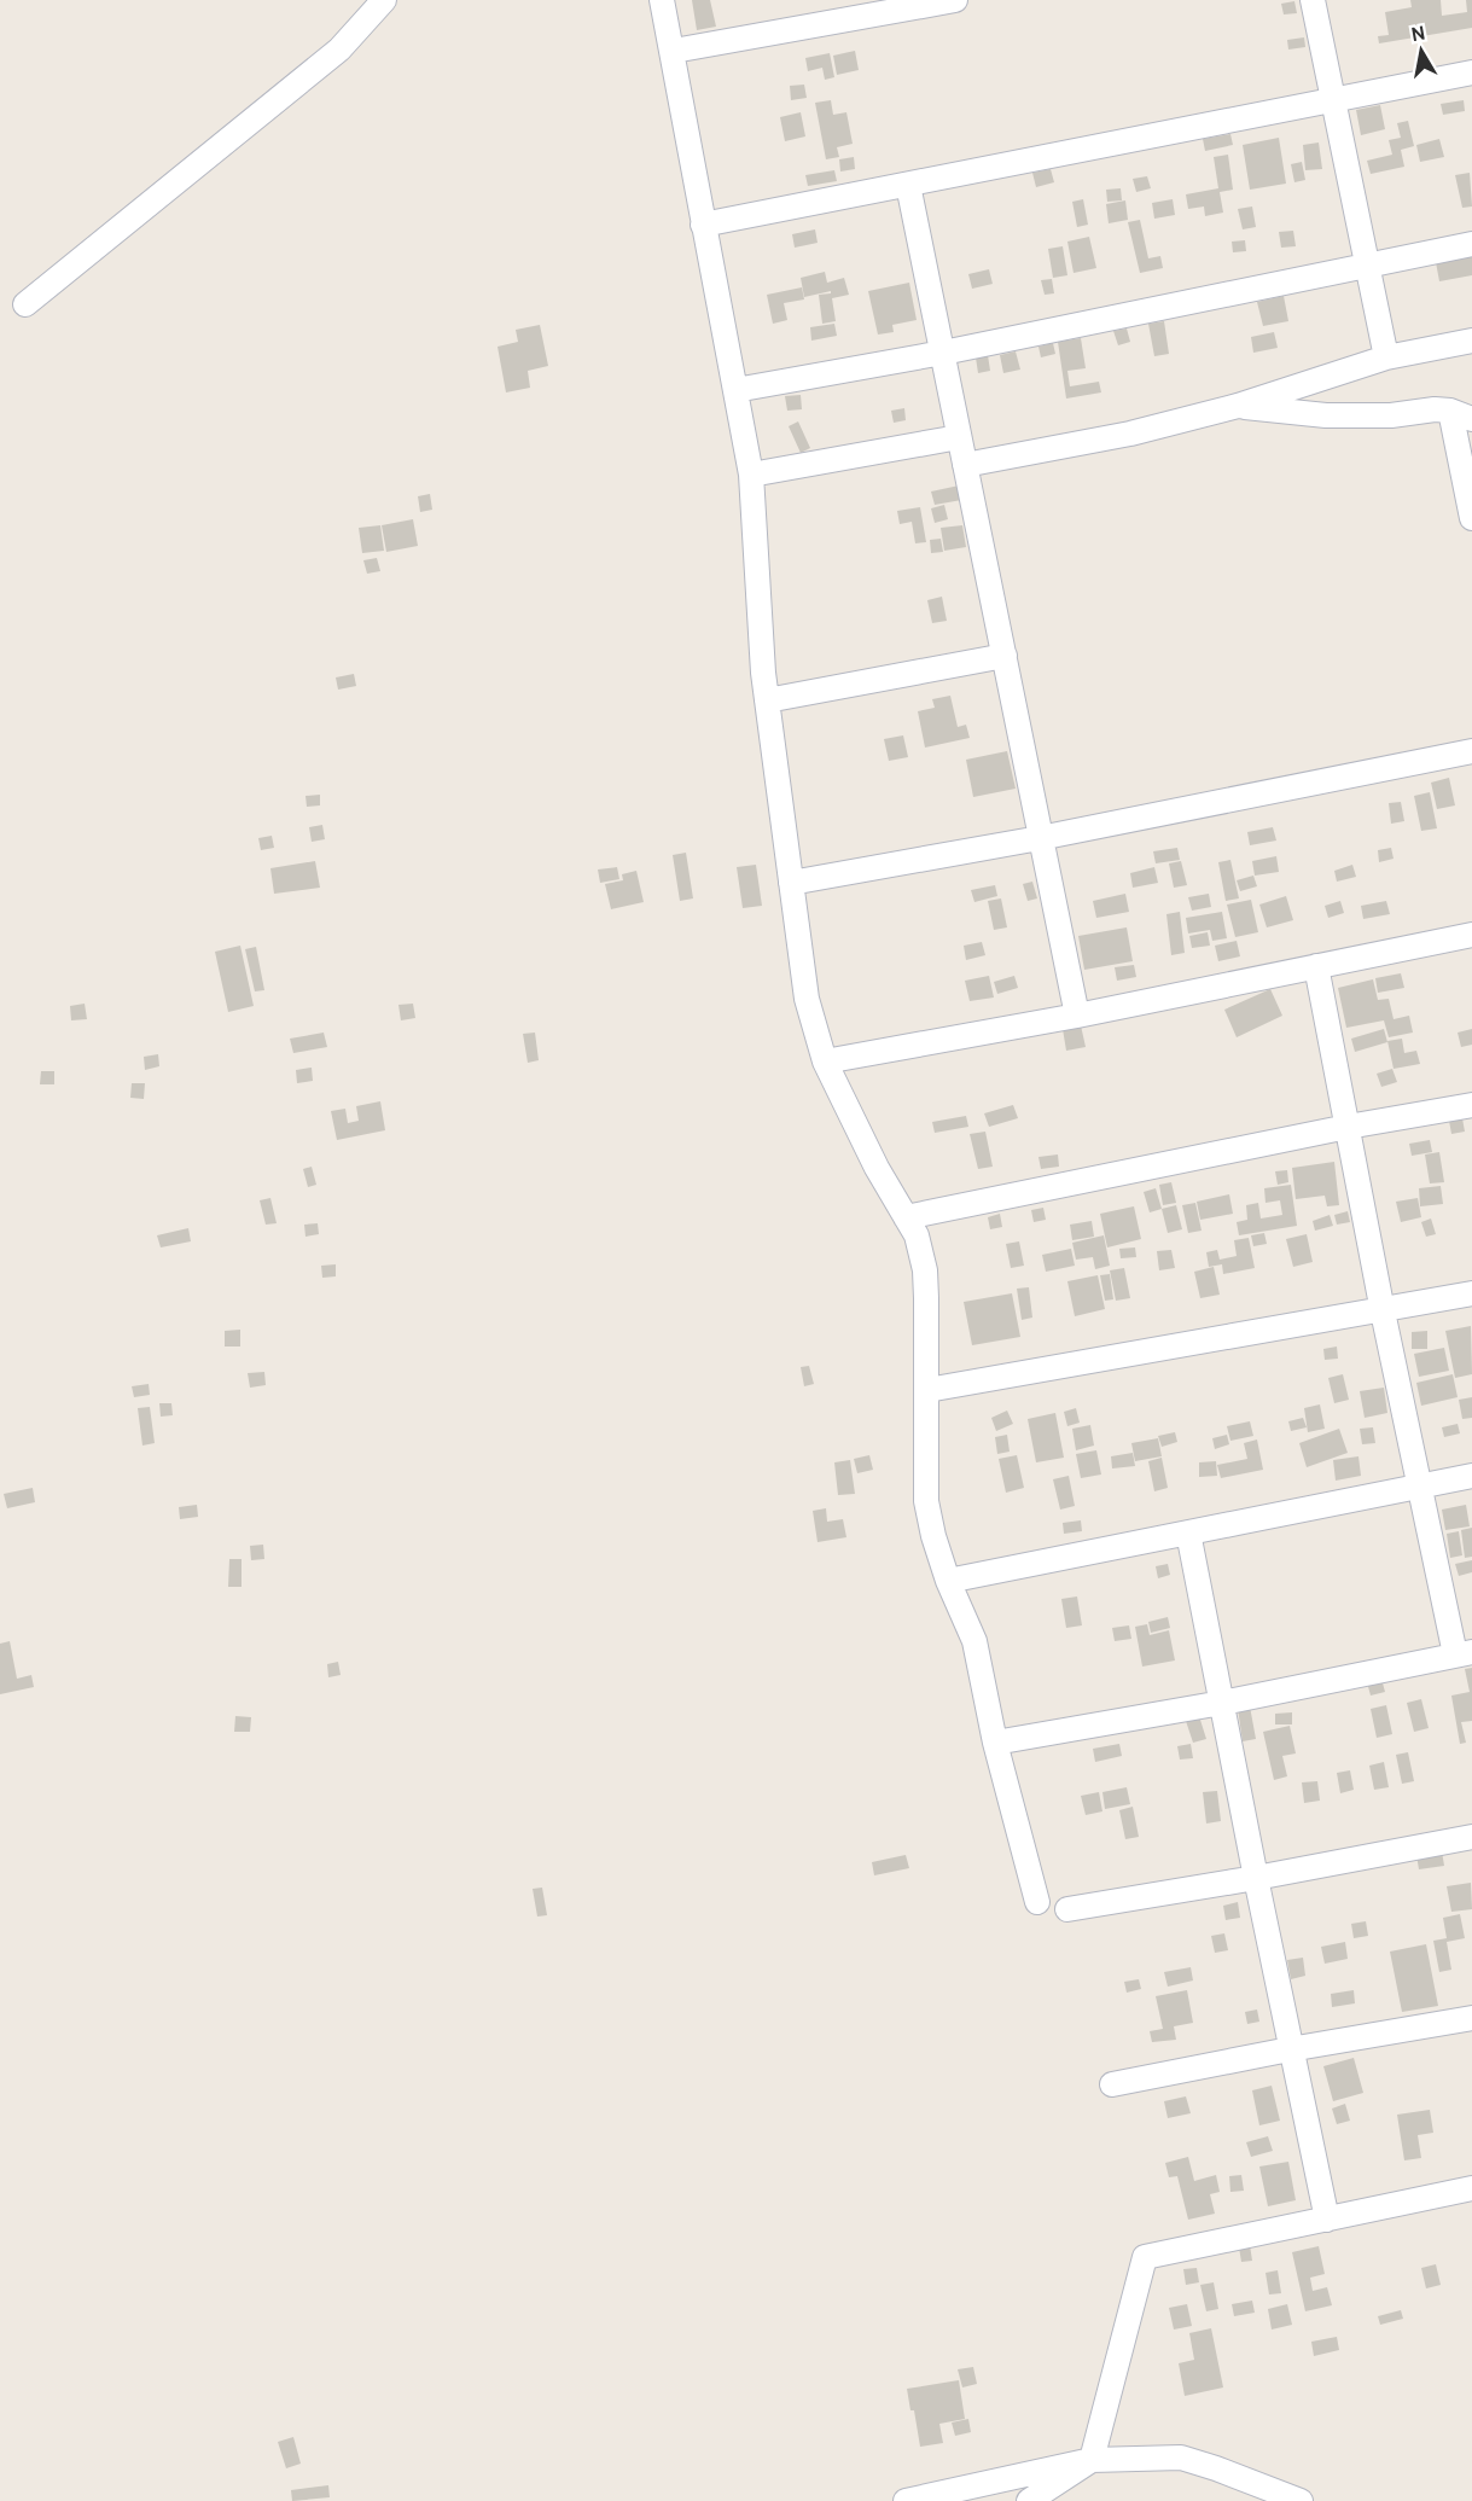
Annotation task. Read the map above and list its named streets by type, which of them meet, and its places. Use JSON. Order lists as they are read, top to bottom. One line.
{"north":"top"}
